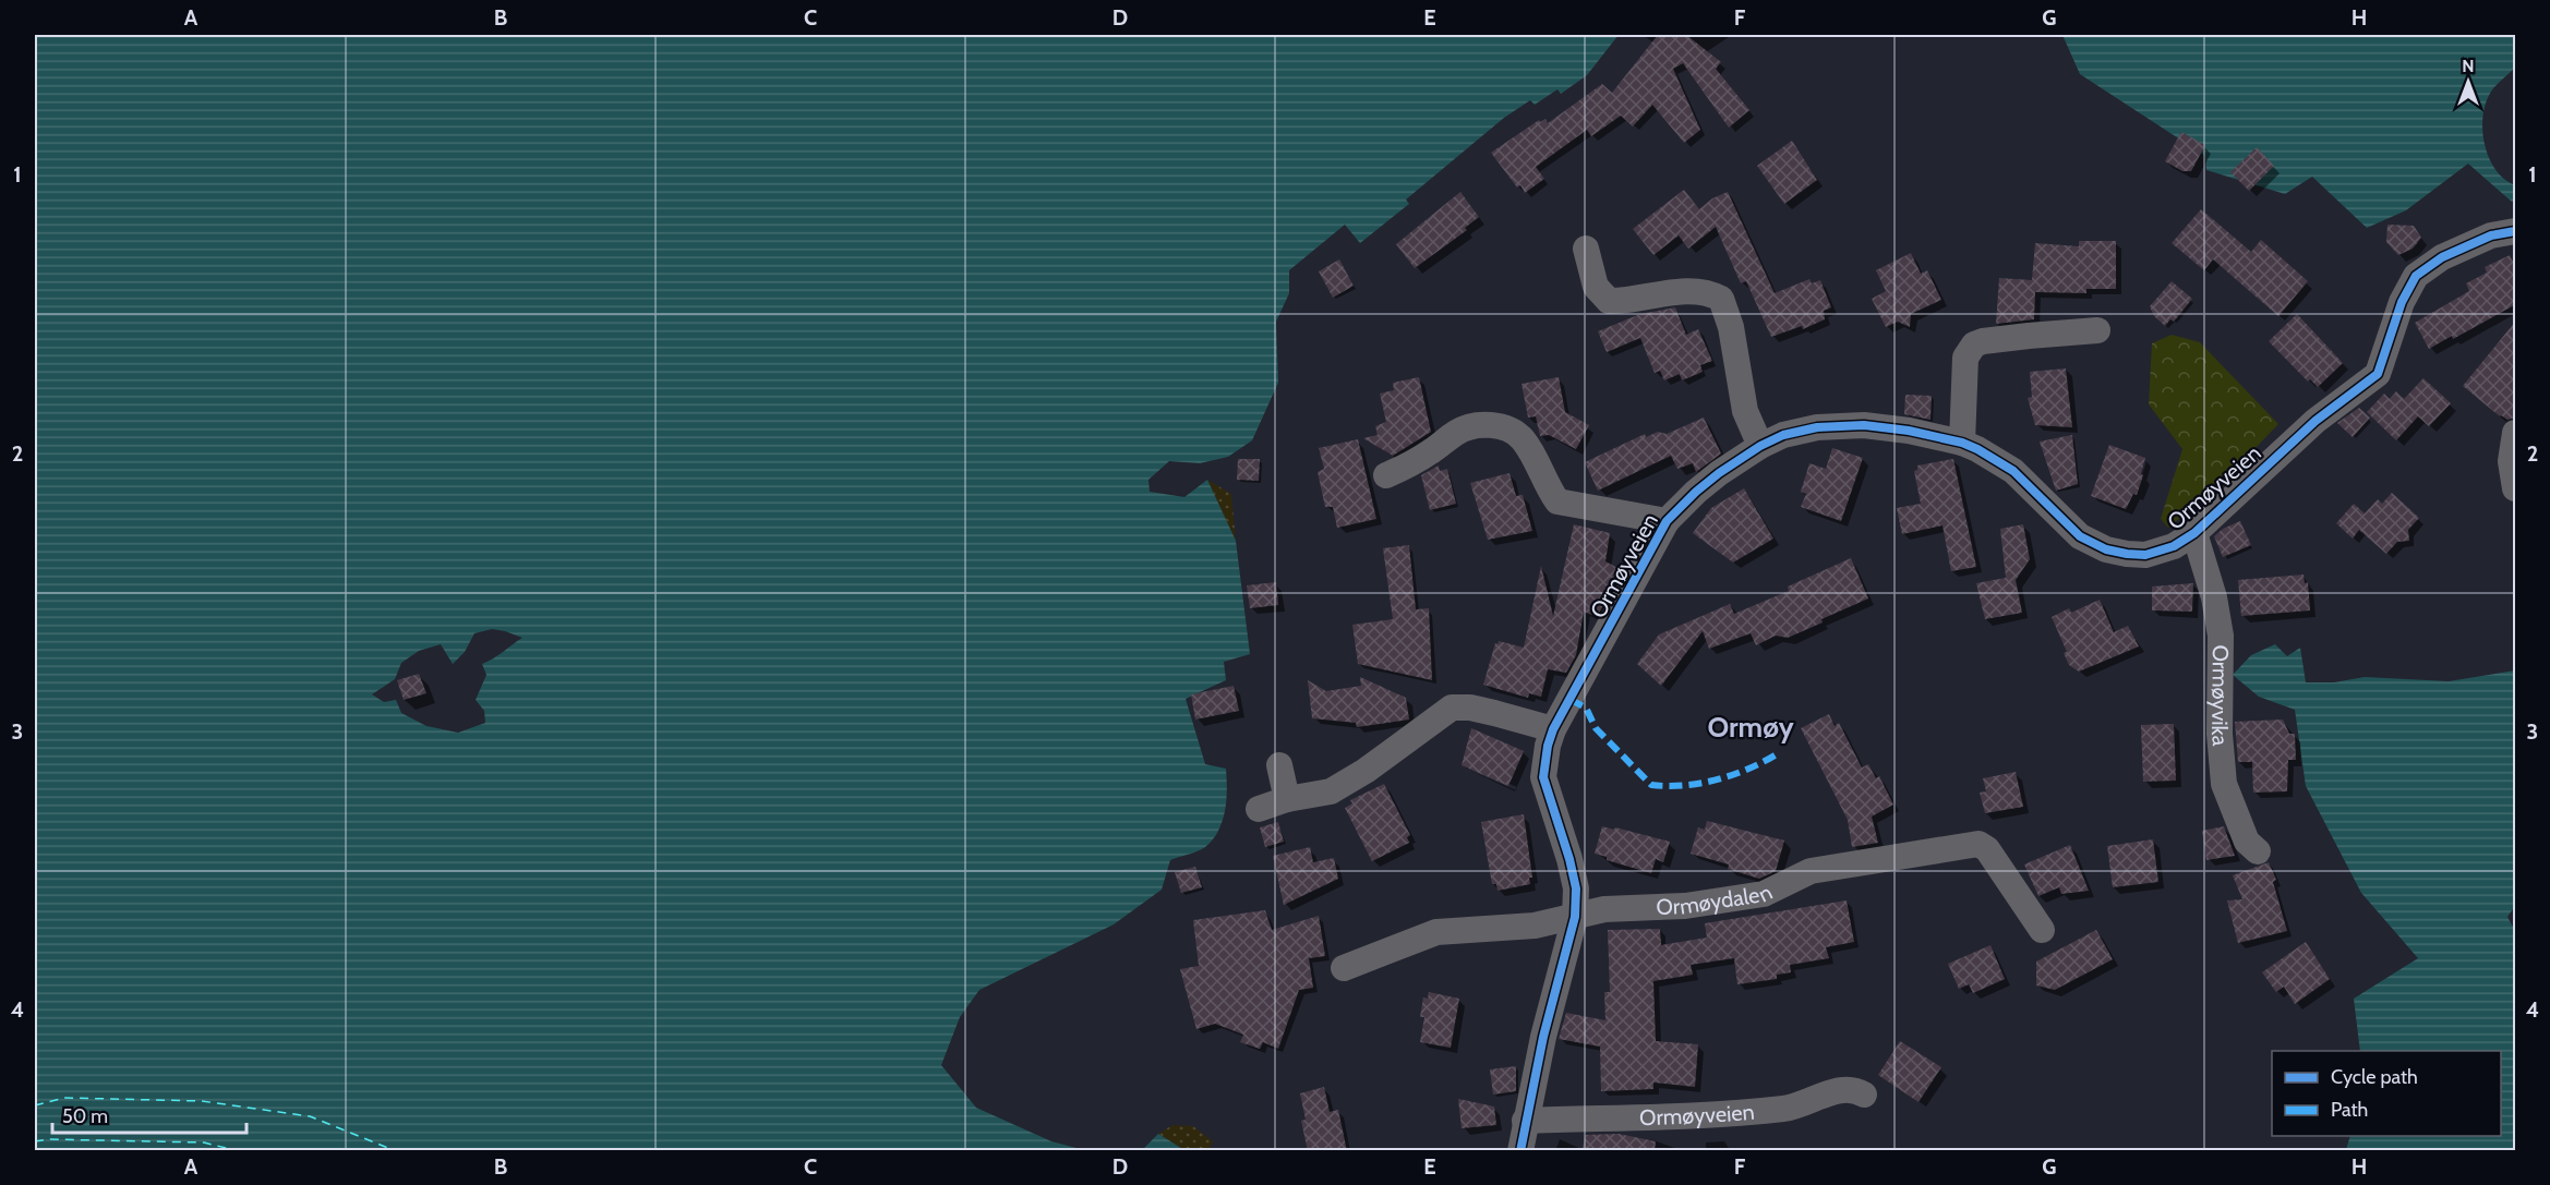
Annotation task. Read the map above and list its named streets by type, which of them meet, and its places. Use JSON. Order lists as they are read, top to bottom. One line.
{"streets":{"street":["Ormøyveien","Ormøyvika","Ormøydalen"]},"crossings":[["Ormøyveien","Ormøyvika"],["Ormøyveien","Ormøydalen"]],"districts":["Ormøy"],"legend":["Cycle path","Path"],"scale_bar":"50 m","north":"top","grid":{"columns":["A","B","C","D","E","F","G","H"],"rows":["1","2","3","4"]}}
